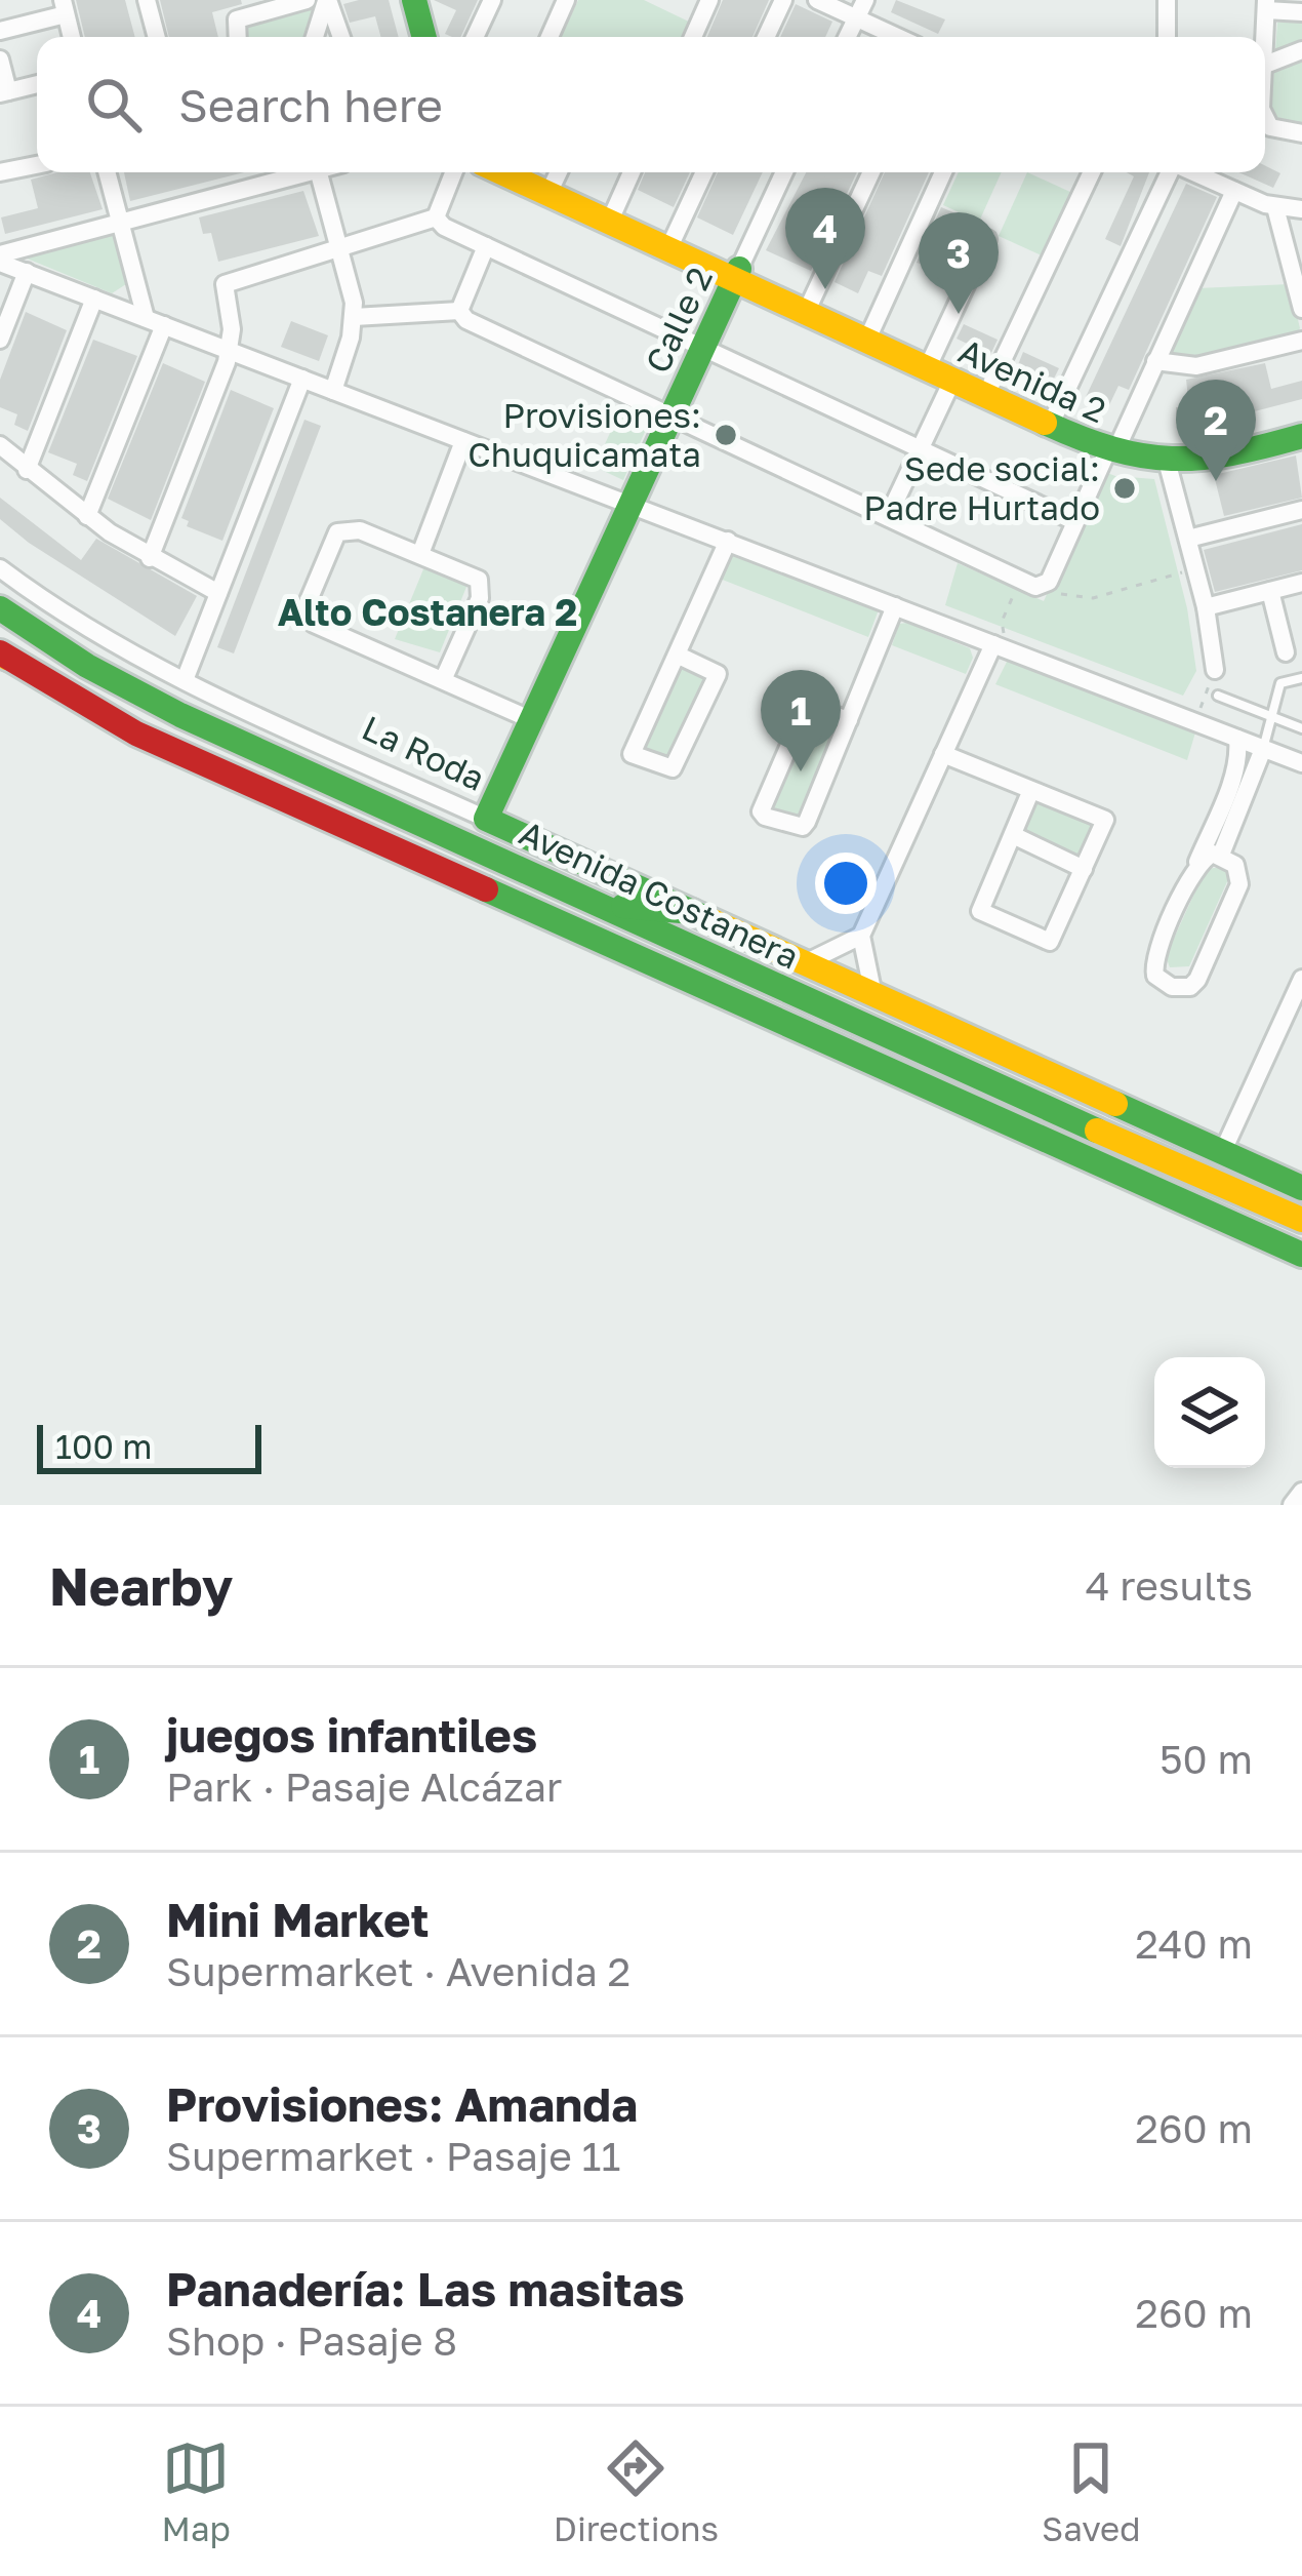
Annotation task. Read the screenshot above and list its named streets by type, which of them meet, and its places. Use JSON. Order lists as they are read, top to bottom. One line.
{"streets":{"street":["Calle 2","Avenida 2","La Roda","Avenida Costanera"]},"crossings":[["Calle 2","Avenida 2"],["Calle 2","La Roda"]],"districts":["Alto Costanera 2"],"places":["Provisiones: Chuquicamata","Sede social: Padre Hurtado"],"scale_bar":"100 m","page":{"search":"Search here","pins":["4","3","2","1"],"scale":"100 m","heading":["Nearby","4 results"],"list":[{"mark":"1","name":"juegos infantiles","note":"Park · Pasaje Alcázar","value":"50 m"},{"mark":"2","name":"Mini Market","note":"Supermarket · Avenida 2","value":"240 m"},{"mark":"3","name":"Provisiones: Amanda","note":"Supermarket · Pasaje 11","value":"260 m"},{"mark":"4","name":"Panadería: Las masitas","note":"Shop · Pasaje 8","value":"260 m"}],"nav":["Map","Directions","Saved"]}}
